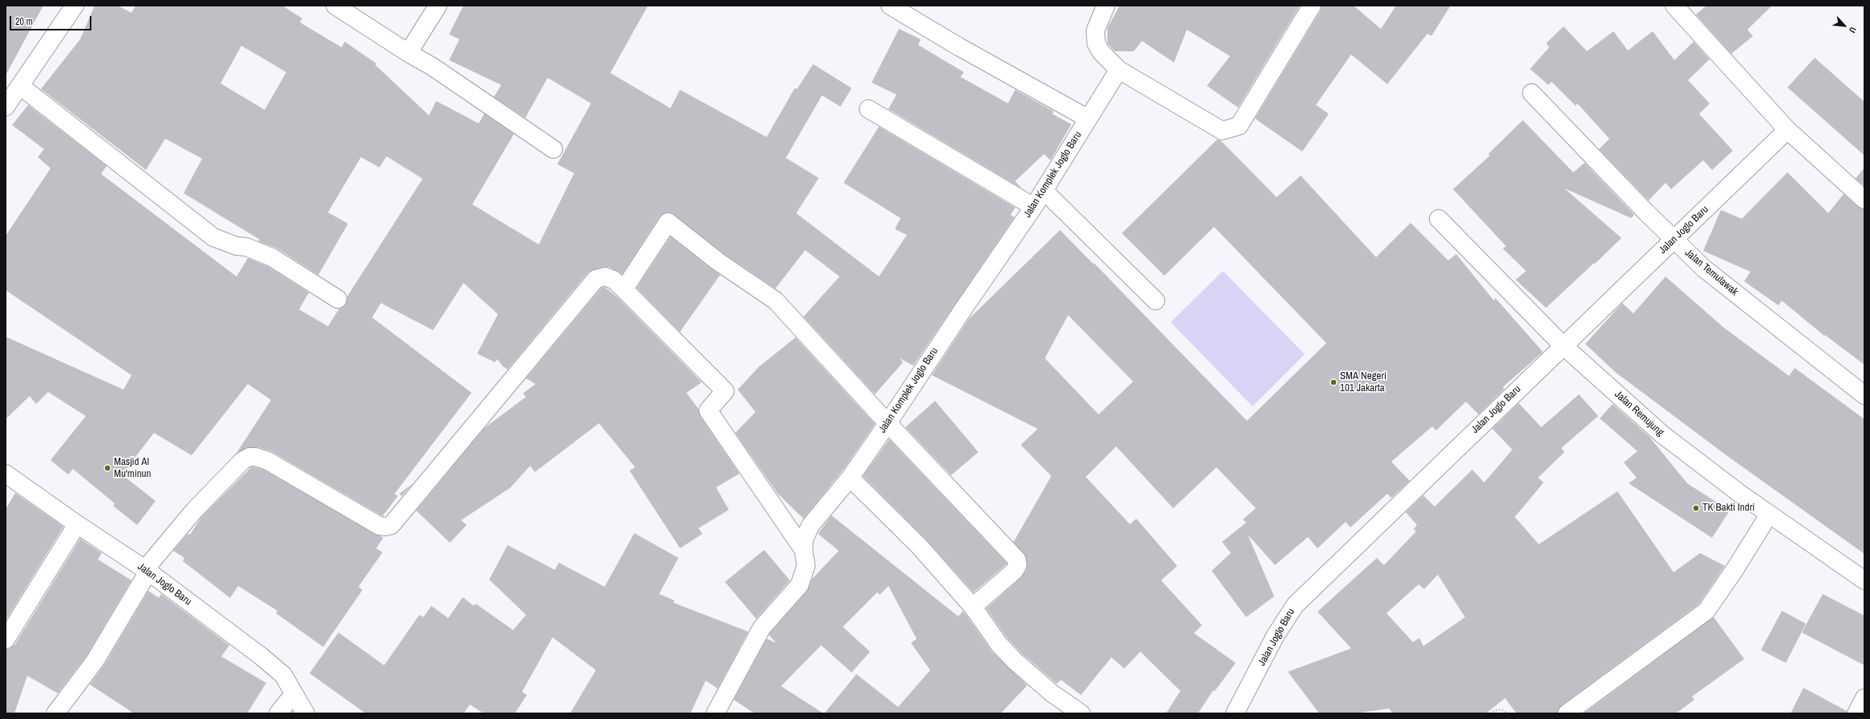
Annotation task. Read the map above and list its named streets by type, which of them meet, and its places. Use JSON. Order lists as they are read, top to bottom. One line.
{"streets":{"street":["Jalan Komplek Joglo Baru","Jalan Joglo Baru","Jalan Temulawak","Jalan Remujung"]},"crossings":[["Jalan Joglo Baru","Jalan Temulawak"],["Jalan Joglo Baru","Jalan Remujung"]],"places":["SMA Negeri 101 Jakarta","Masjid Al Mu'minun","TK Bakti Indri"],"scale_bar":"20 m","north":"bottom right"}
